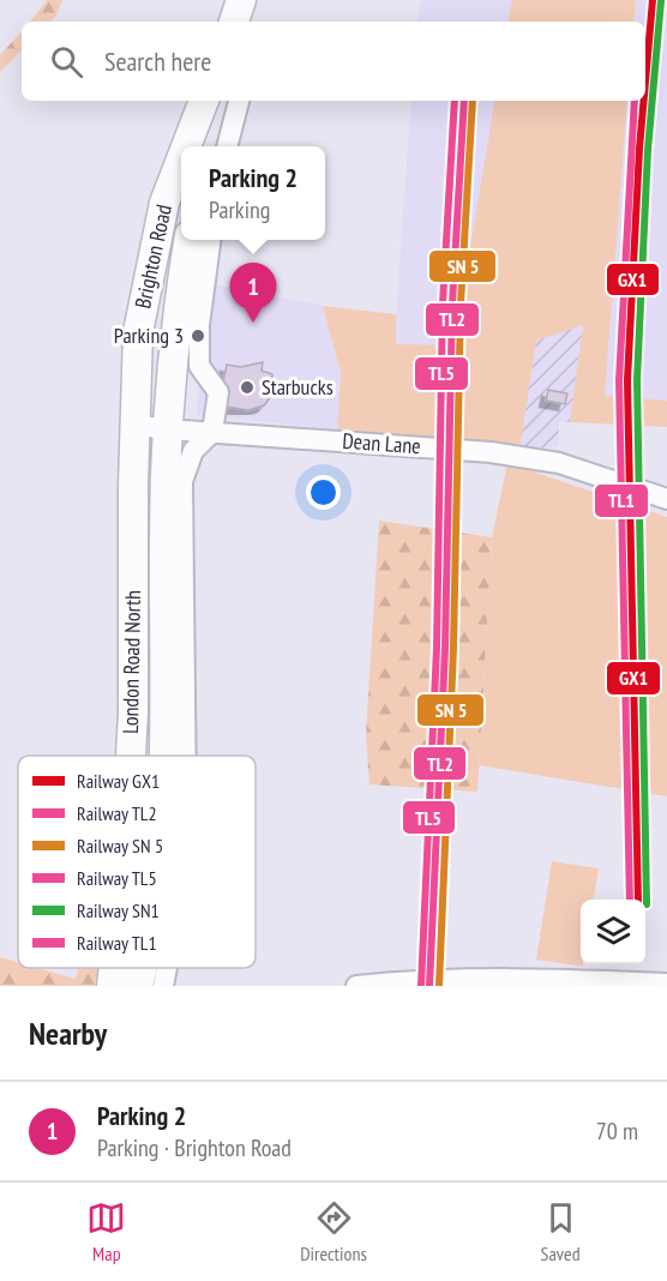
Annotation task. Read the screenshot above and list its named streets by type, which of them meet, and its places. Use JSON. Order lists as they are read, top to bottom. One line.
{"streets":{"highway":["Brighton Road","London Road North"],"street":["Dean Lane"]},"crossings":[["Brighton Road","Dean Lane"],["Brighton Road","London Road North"],["Dean Lane","London Road North"]],"places":["Parking 3","Starbucks"],"lines":["rail line GX1","rail line SN1","rail line TL2","rail line TL5","rail line TL1"],"legend":["Railway GX1","Railway TL2","Railway SN 5","Railway TL5","Railway SN1","Railway TL1"],"page":{"search":"Search here","popup":["Parking 2","Parking"],"pins":"1","heading":"Nearby","list":[{"mark":"1","name":"Parking 2","note":"Parking · Brighton Road","value":"70 m"}],"nav":["Map","Directions","Saved"]}}
